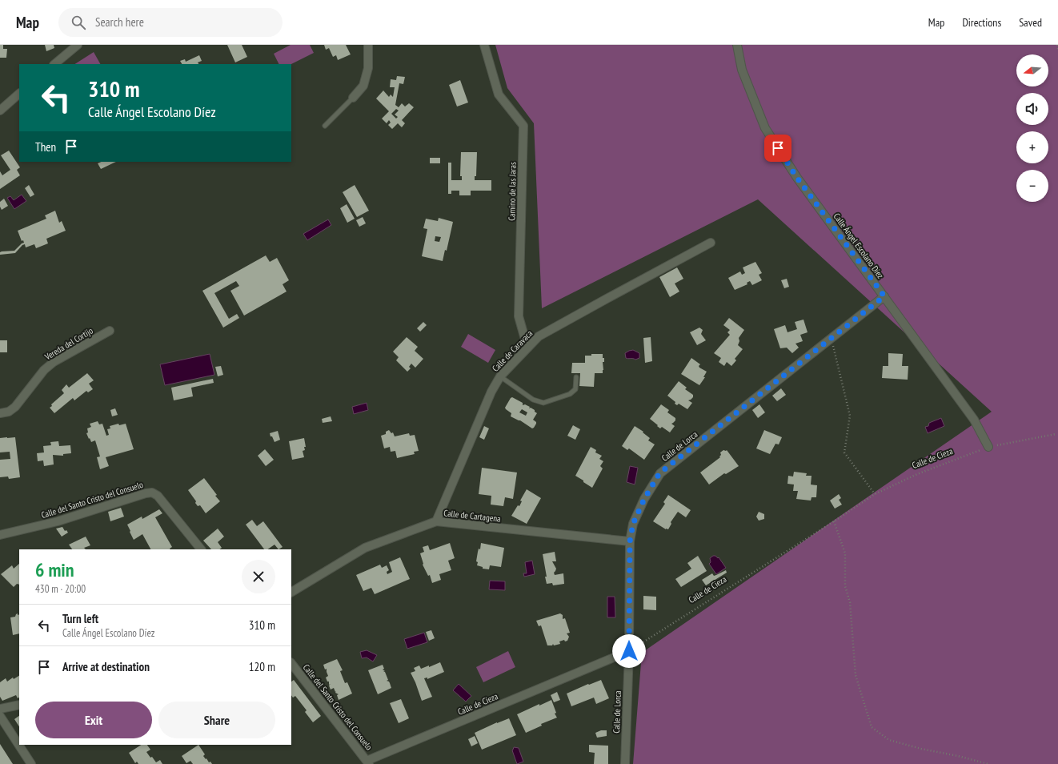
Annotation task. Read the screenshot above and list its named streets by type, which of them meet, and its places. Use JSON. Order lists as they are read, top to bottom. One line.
{"streets":{"street":["Camino de las Jaras","Calle Ángel Escolano Díez","Vereda del Cortijo","Calle de Caravaca","Calle de Lorca","Calle de Cieza","Calle del Santo Cristo del Consuelo","Calle de Cartagena"]},"crossings":[["Camino de las Jaras","Calle de Caravaca"],["Calle Ángel Escolano Díez","Calle de Lorca"],["Calle Ángel Escolano Díez","Calle de Cieza"],["Calle de Caravaca","Calle de Cartagena"],["Calle de Lorca","Calle de Cieza"],["Calle de Lorca","Calle de Cartagena"],["Calle de Cieza","Calle del Santo Cristo del Consuelo"]],"north":"left","page":{"header":"Map","search":"Search here","nav":["Map","Directions","Saved"],"map_buttons":["+","−"],"turn":["310 m","Calle Ángel Escolano Díez"],"then":"Then","heading":["6 min","430 m · 20:00"],"list":[{"name":"Turn left","note":"Calle Ángel Escolano Díez","value":"310 m"},{"name":"Arrive at destination","value":"120 m"}],"buttons":["Exit","Share"]}}
